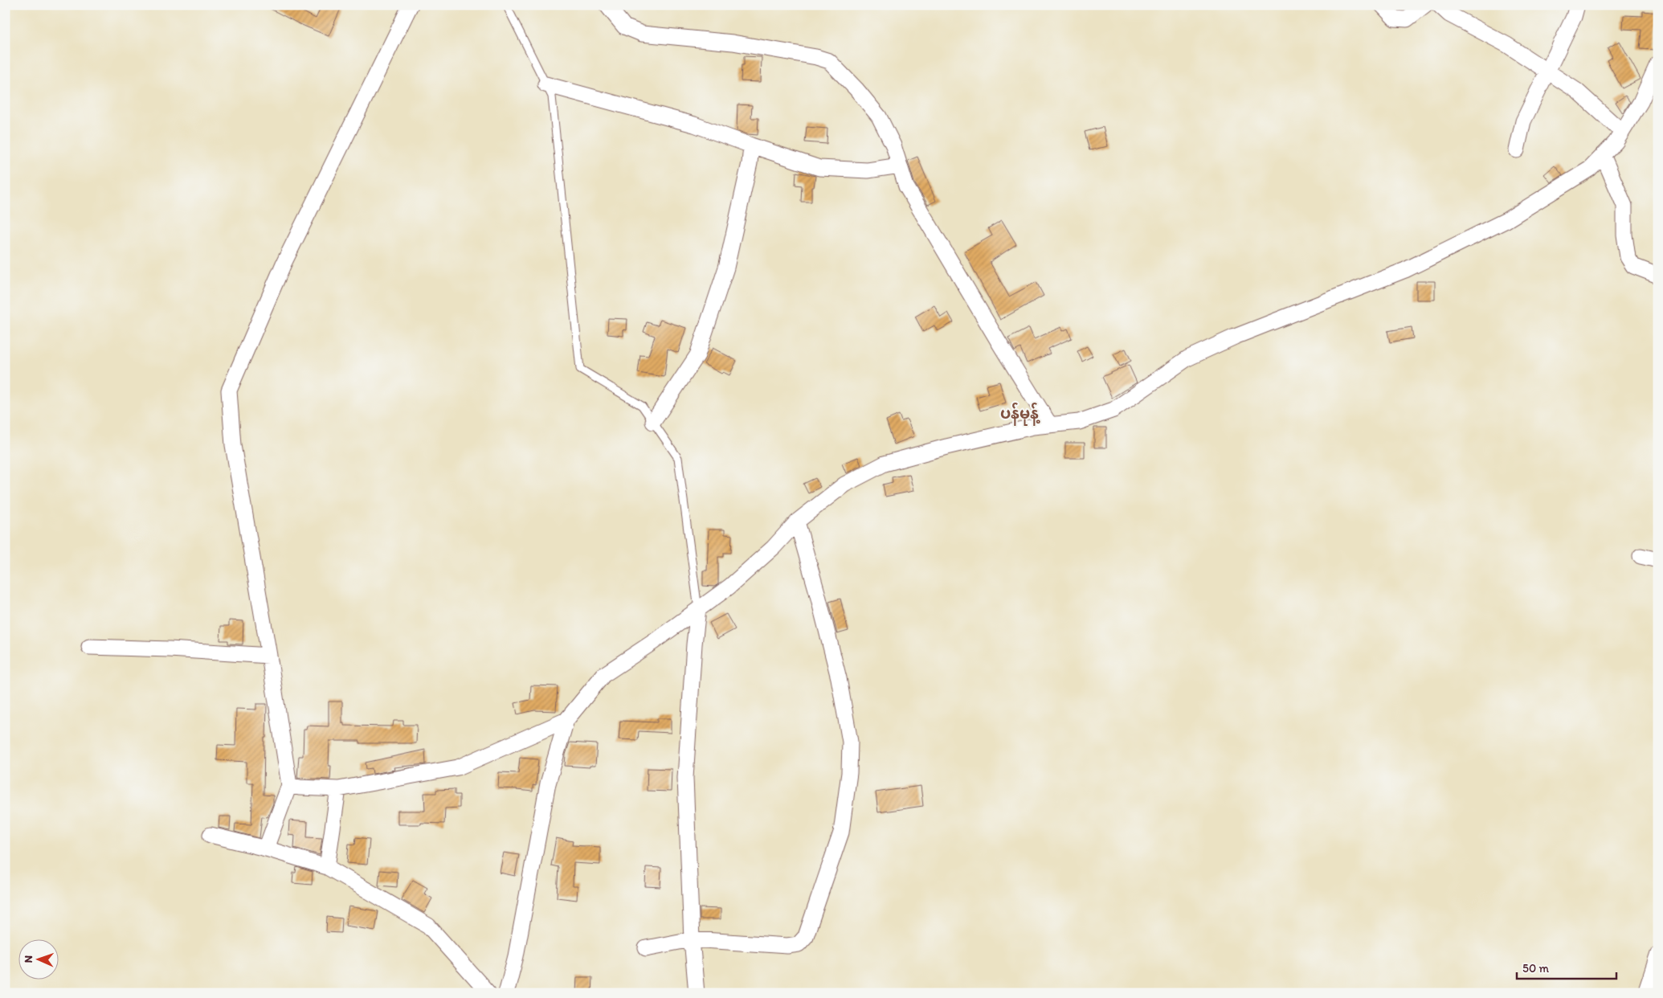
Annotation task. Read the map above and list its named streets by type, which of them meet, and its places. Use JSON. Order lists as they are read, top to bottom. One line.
{"districts":["ပန်မုန့်"],"scale_bar":"50 m","north":"left"}
